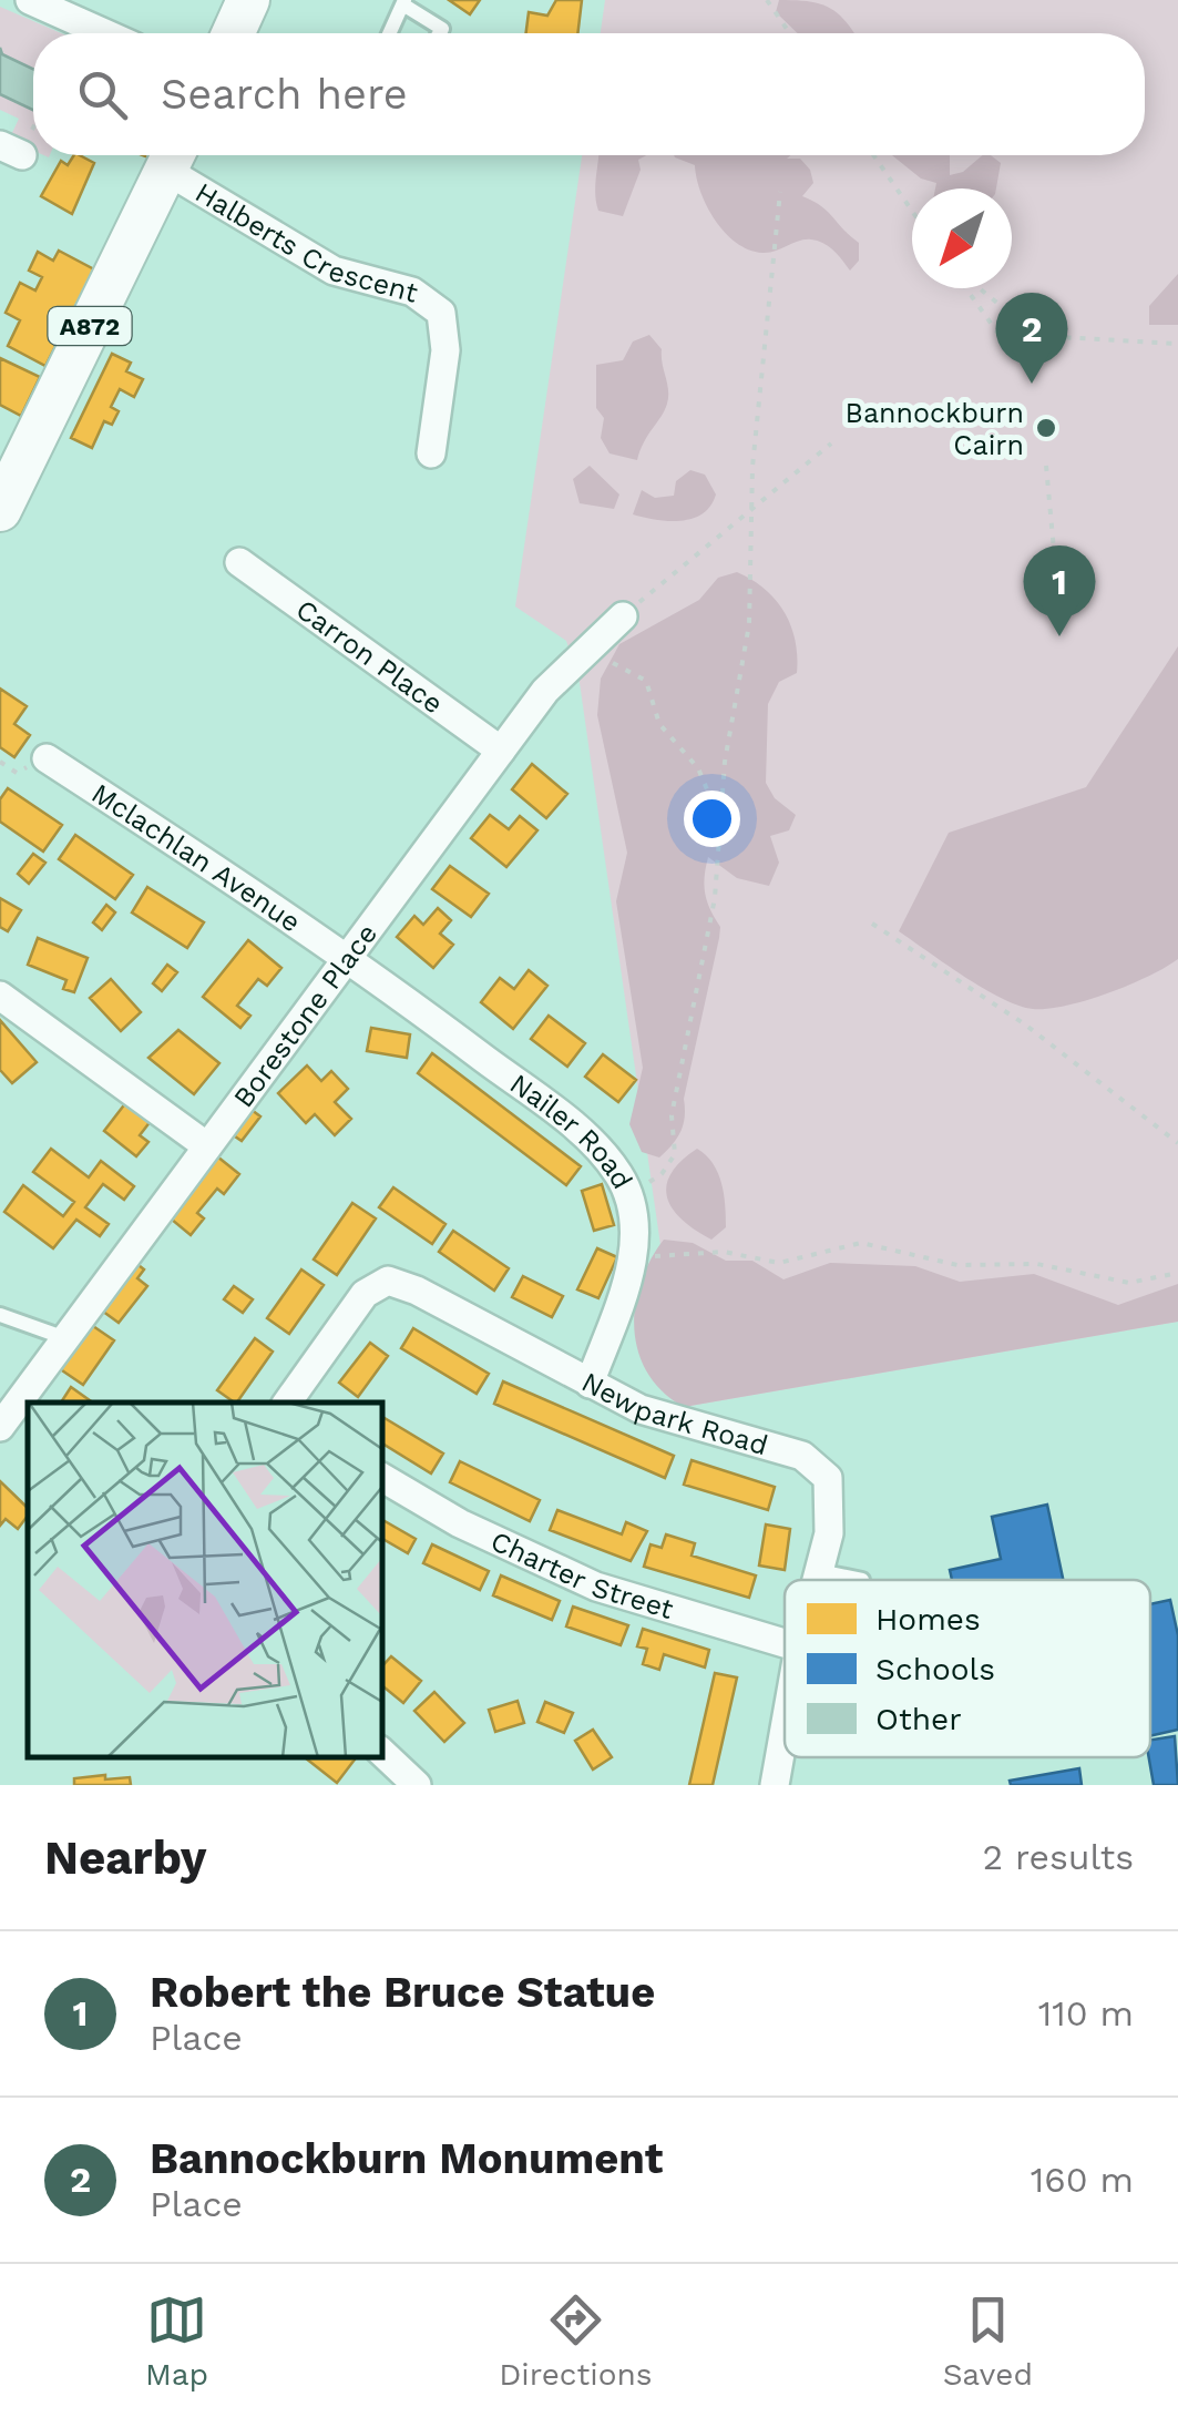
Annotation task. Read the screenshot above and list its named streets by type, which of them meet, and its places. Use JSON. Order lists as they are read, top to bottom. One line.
{"streets":{"main road":["A872"],"street":["Halberts Crescent","Carron Place","Mclachlan Avenue","Borestone Place","Nailer Road","Newpark Road","Charter Street"]},"crossings":[["Halberts Crescent","A872"],["Carron Place","Borestone Place"],["Mclachlan Avenue","Borestone Place"],["Mclachlan Avenue","Nailer Road"],["Borestone Place","Nailer Road"],["Nailer Road","Newpark Road"]],"places":["Bannockburn Cairn"],"legend":["Homes","Schools","Other"],"north":"bottom left","page":{"search":"Search here","pins":["2","1"],"heading":["Nearby","2 results"],"list":[{"mark":"1","name":"Robert the Bruce Statue","note":"Place","value":"110 m"},{"mark":"2","name":"Bannockburn Monument","note":"Place","value":"160 m"}],"nav":["Map","Directions","Saved"]}}
